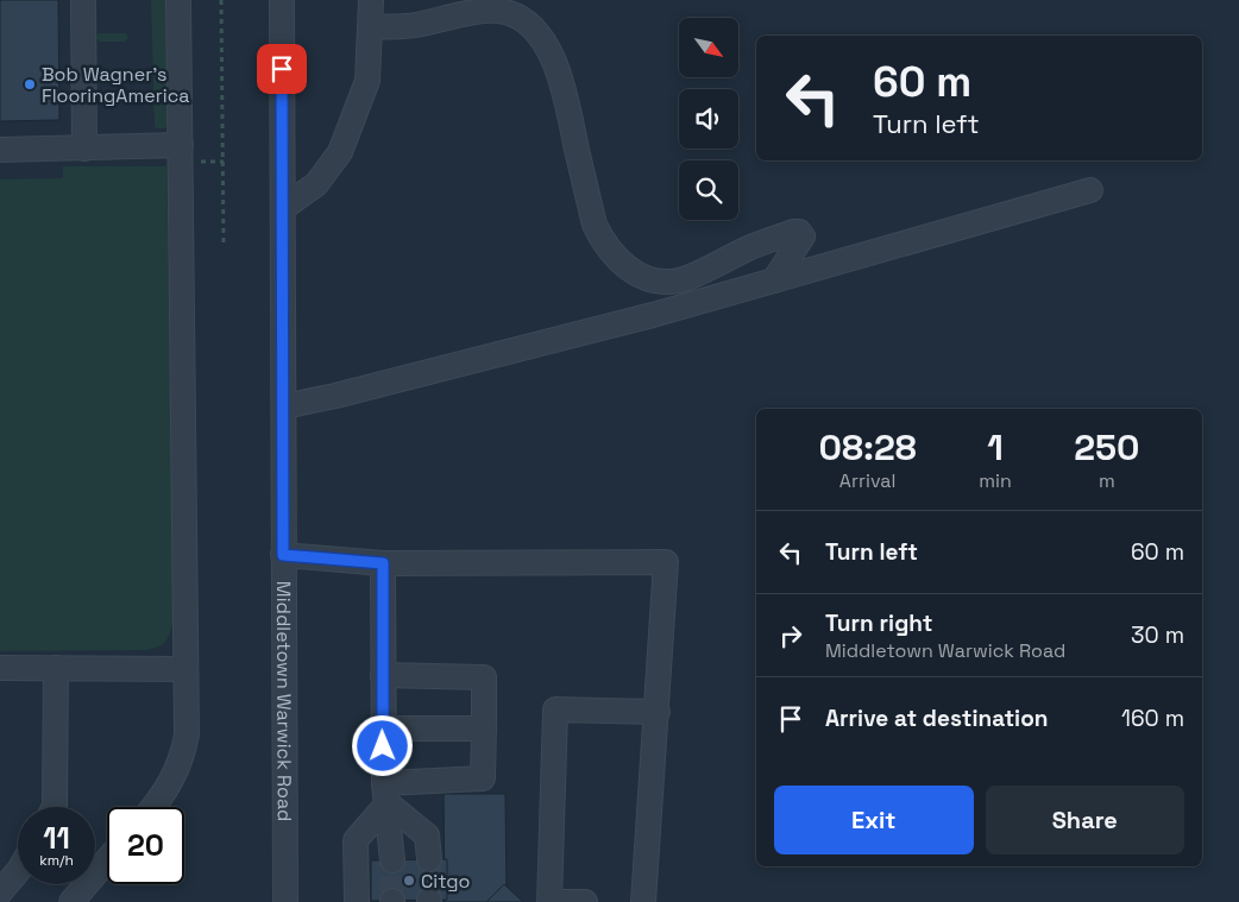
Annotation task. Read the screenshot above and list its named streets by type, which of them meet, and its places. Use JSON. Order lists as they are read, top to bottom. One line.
{"streets":{"street":["Middletown Warwick Road"]},"places":["Bob Wagner's FlooringAmerica","Citgo"],"north":"bottom right","page":{"turn":["60 m","Turn left"],"eta":["08:28","Arrival","1","min","250","m"],"list":[{"name":"Turn left","value":"60 m"},{"name":"Turn right","note":"Middletown Warwick Road","value":"30 m"},{"name":"Arrive at destination","value":"160 m"}],"buttons":["Exit","Share"],"speed":"11 km/h","limit":"20"}}
